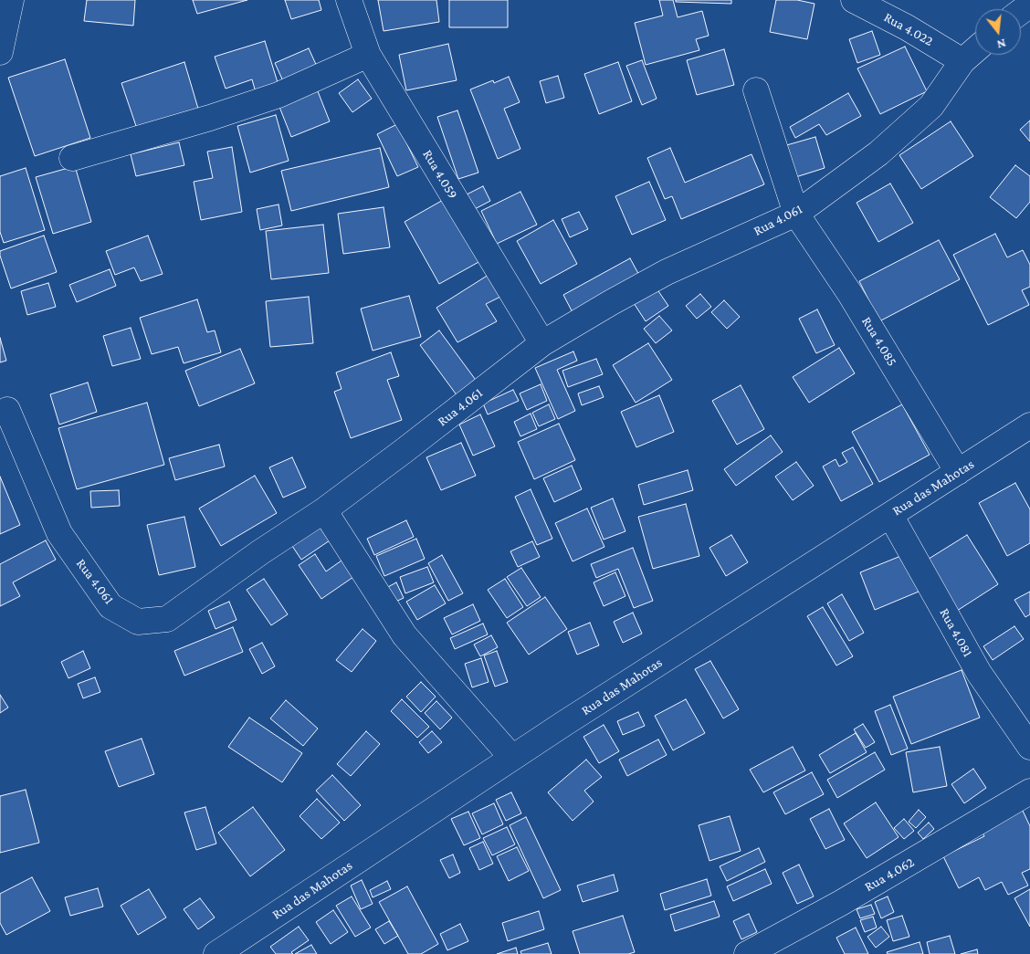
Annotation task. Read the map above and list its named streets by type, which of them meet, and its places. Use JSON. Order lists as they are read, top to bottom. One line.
{"streets":{"street":["Rua 4.022","Rua 4.059","Rua 4.061","Rua 4.085","Rua das Mahotas","Rua 4.081","Rua 4.062"]},"crossings":[["Rua 4.022","Rua 4.061"],["Rua 4.059","Rua 4.061"],["Rua 4.061","Rua 4.085"],["Rua 4.085","Rua das Mahotas"],["Rua das Mahotas","Rua 4.081"]],"north":"bottom"}
